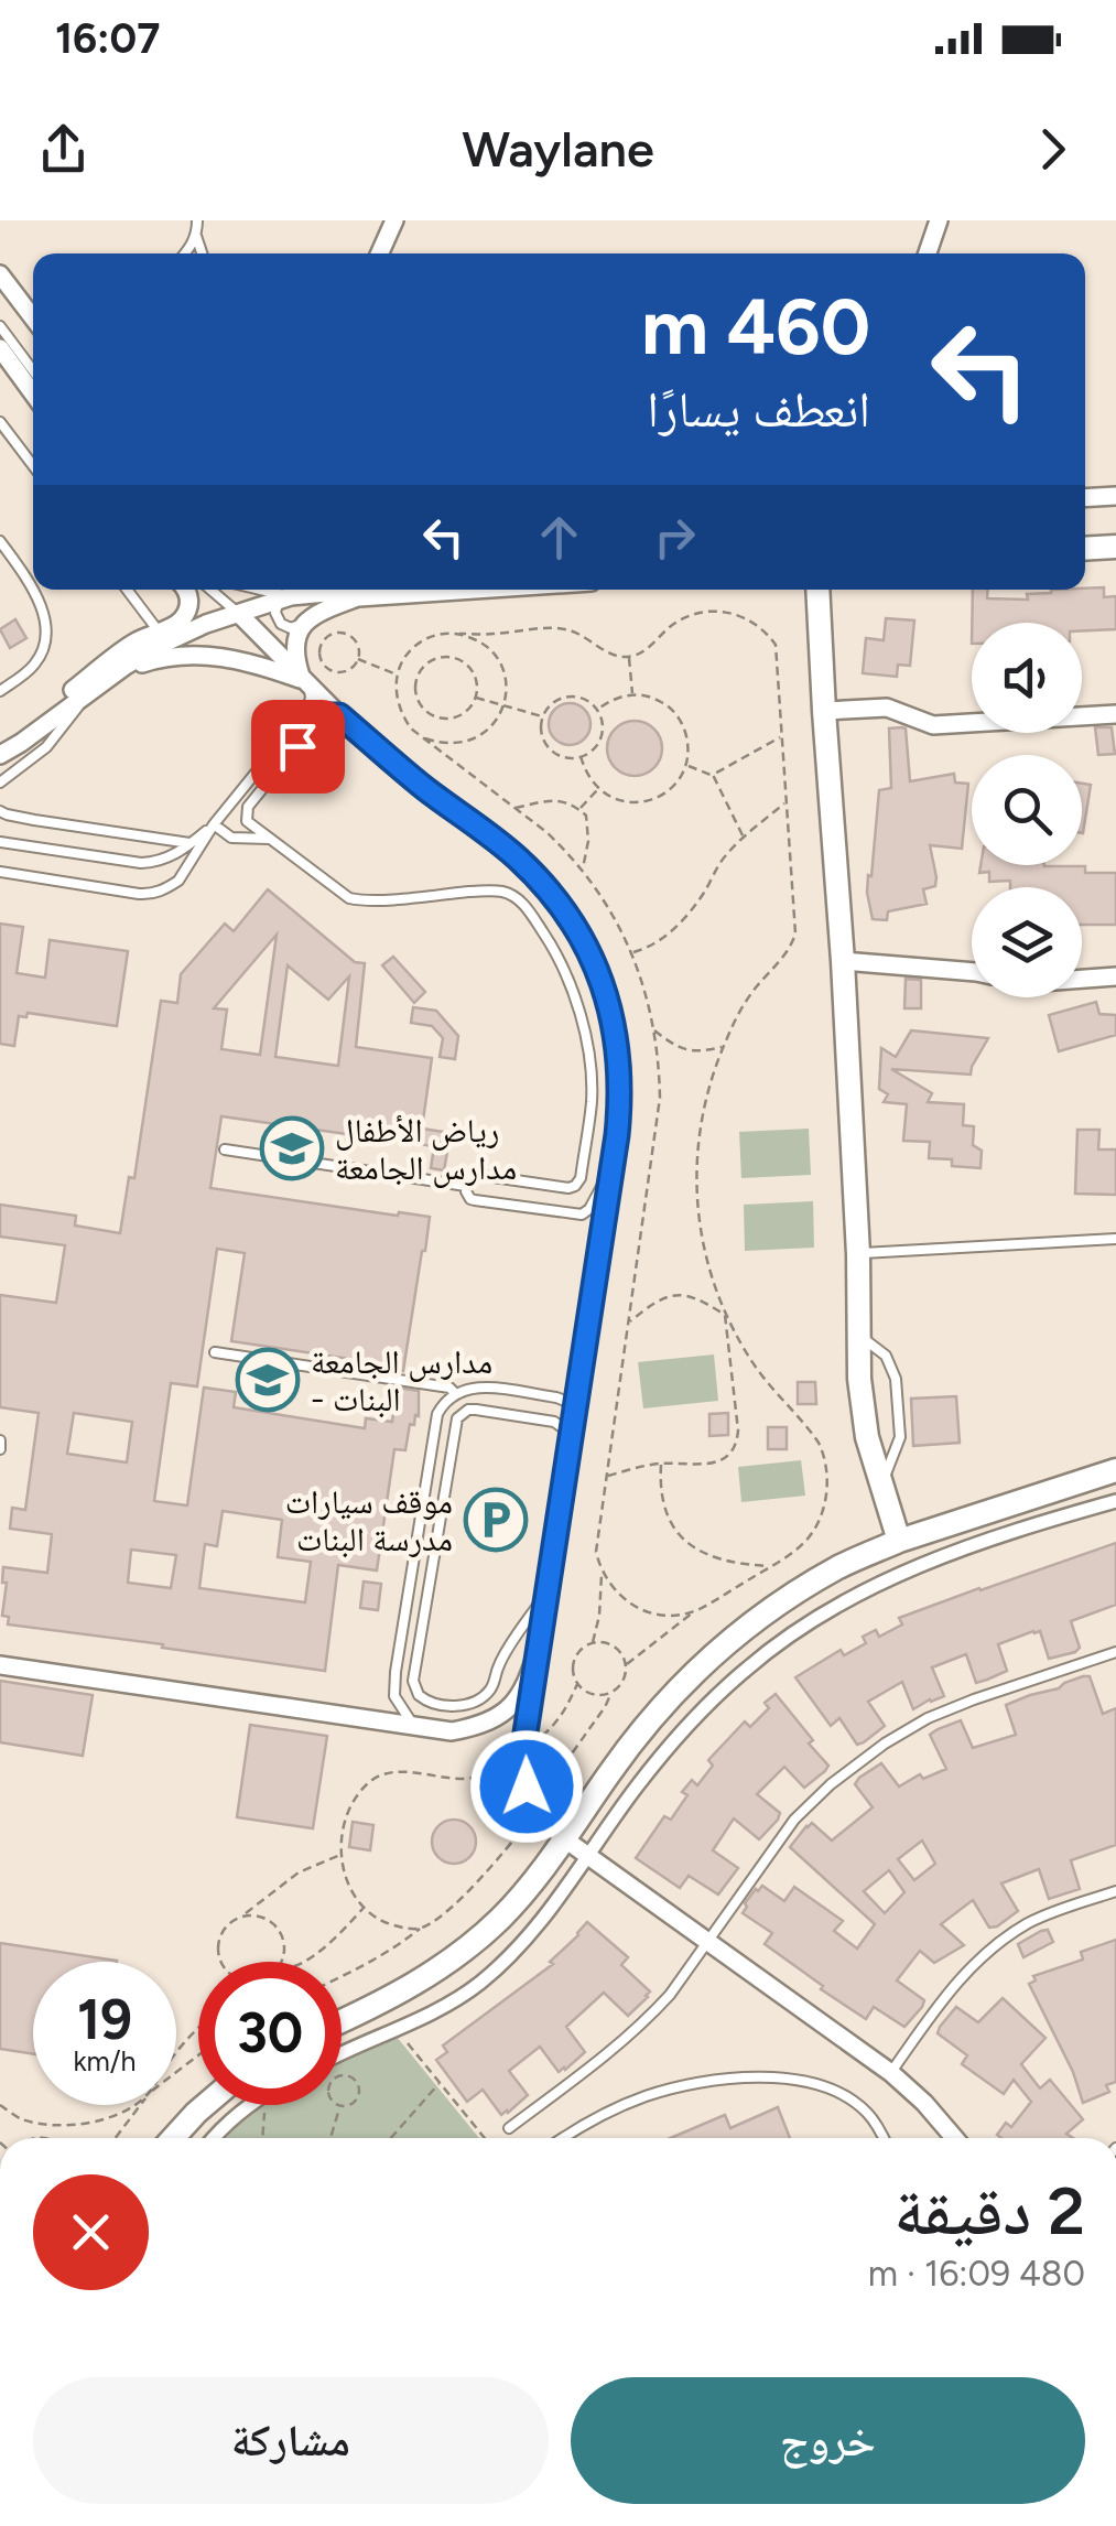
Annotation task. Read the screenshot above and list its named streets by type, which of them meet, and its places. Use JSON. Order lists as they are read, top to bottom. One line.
{"places":{"school or university":["رياض الأطفال مدارس الجامعة","مدارس الجامعة - البنات"],"parking":["موقف سيارات مدرسة البنات"]},"page":{"status":"16:07","header":"Waylane","turn":["460 m","انعطف يسارًا"],"speed":"19 km/h","limit":"30","heading":["2 دقيقة","480 m · 16:09"],"buttons":["خروج","مشاركة"]}}
